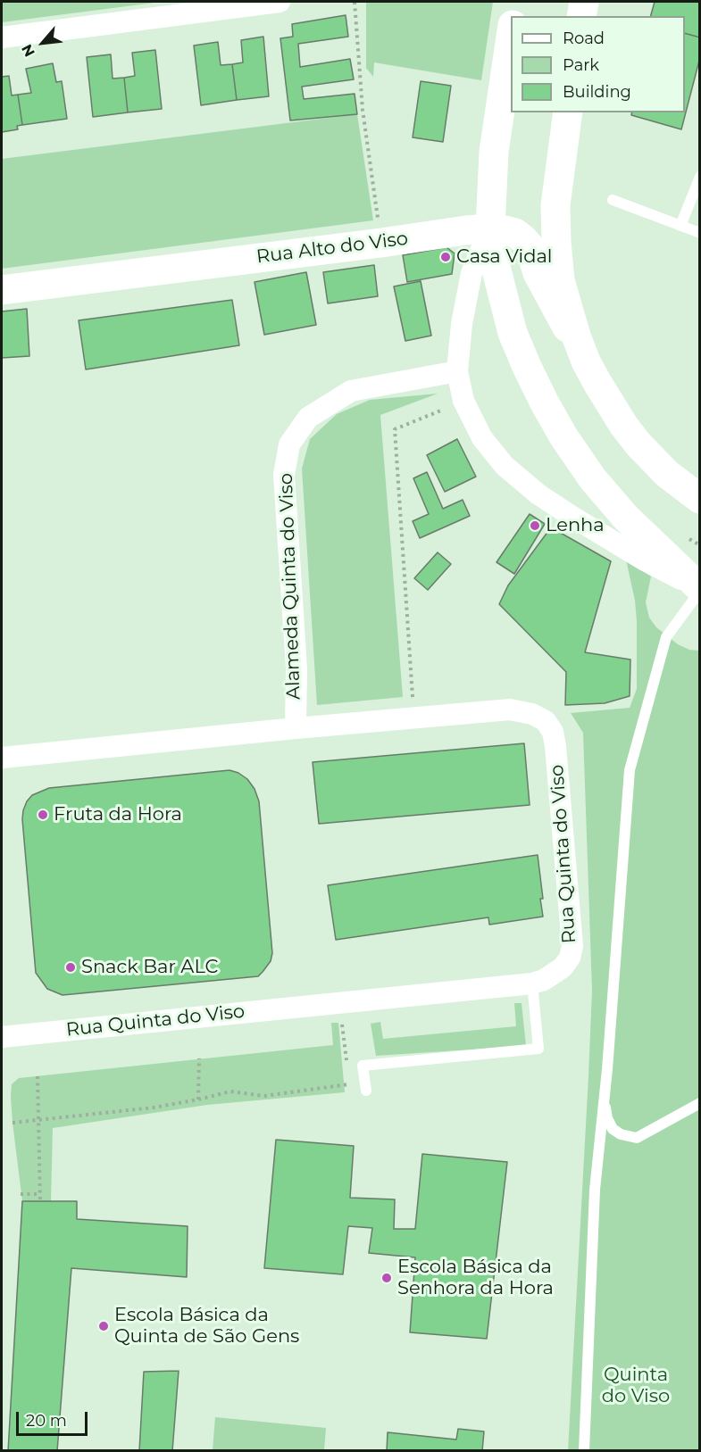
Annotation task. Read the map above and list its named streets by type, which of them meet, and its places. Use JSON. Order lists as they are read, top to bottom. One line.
{"streets":{"main road":["Rua Alto do Viso"],"street":["Alameda Quinta do Viso","Rua Quinta do Viso"]},"crossings":[["Alameda Quinta do Viso","Rua Quinta do Viso"]],"parks":["Quinta do Viso"],"places":["Casa Vidal","Lenha","Fruta da Hora","Snack Bar ALC","Escola Básica da Senhora da Hora","Escola Básica da Quinta de São Gens"],"legend":["Road","Park","Building"],"scale_bar":"20 m","north":"bottom left"}
